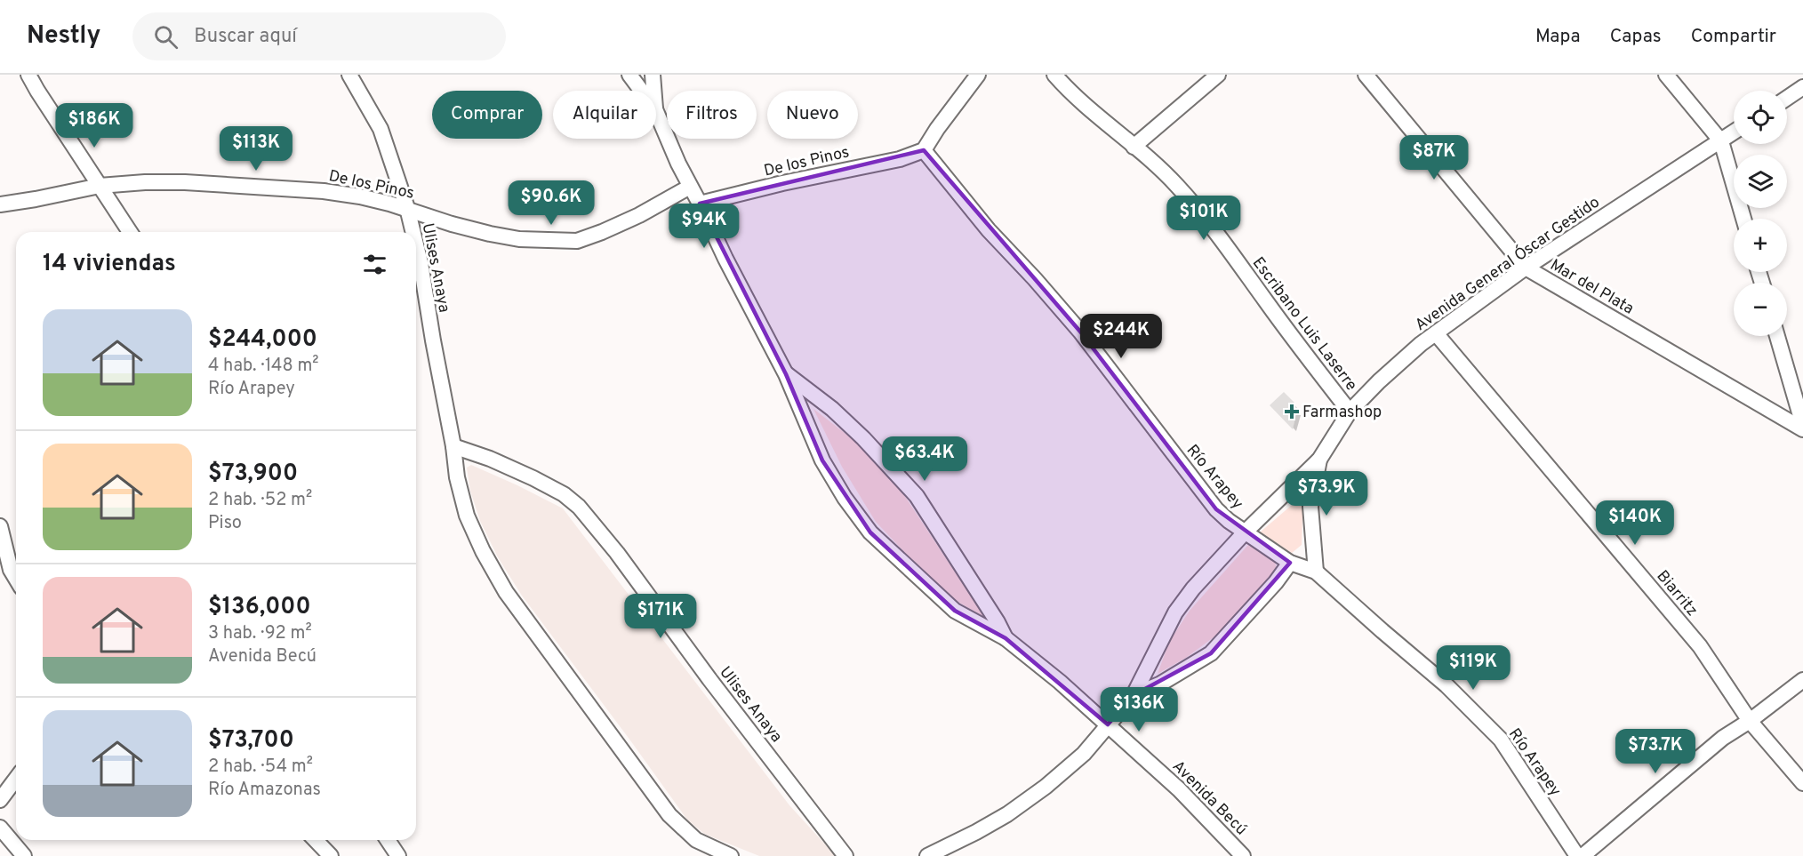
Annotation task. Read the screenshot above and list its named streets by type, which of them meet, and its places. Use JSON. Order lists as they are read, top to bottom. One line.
{"streets":{"street":["De los Pinos","Avenida General Óscar Gestido","Ulises Anaya","Mar del Plata","Escribano Luis Laserre","Río Arapey","Biarritz","Avenida Becú"]},"crossings":[["De los Pinos","Ulises Anaya"],["De los Pinos","Río Arapey"],["Avenida General Óscar Gestido","Mar del Plata"],["Avenida General Óscar Gestido","Escribano Luis Laserre"],["Avenida General Óscar Gestido","Río Arapey"],["Avenida General Óscar Gestido","Biarritz"],["Avenida General Óscar Gestido","Avenida Becú"]],"places":{"health":["Farmashop"]},"page":{"header":"Nestly","search":"Buscar aquí","nav":["Mapa","Capas","Compartir"],"map_buttons":["+","−"],"chip":["Comprar","Alquilar","Filtros","Nuevo"],"price":["$186K","$113K","$87K","$90.6K","$101K","$94K","$244K","$63.4K","$73.9K","$140K","$171K","$119K","$136K","$73.7K"],"heading":"14 viviendas","list":[{"name":"$244,000","note":"4 hab. · 148 m² · Río Arapey"},{"name":"$73,900","note":"2 hab. · 52 m² · Piso"},{"name":"$136,000","note":"3 hab. · 92 m² · Avenida Becú"},{"name":"$73,700","note":"2 hab. · 54 m² · Río Amazonas"}]}}
